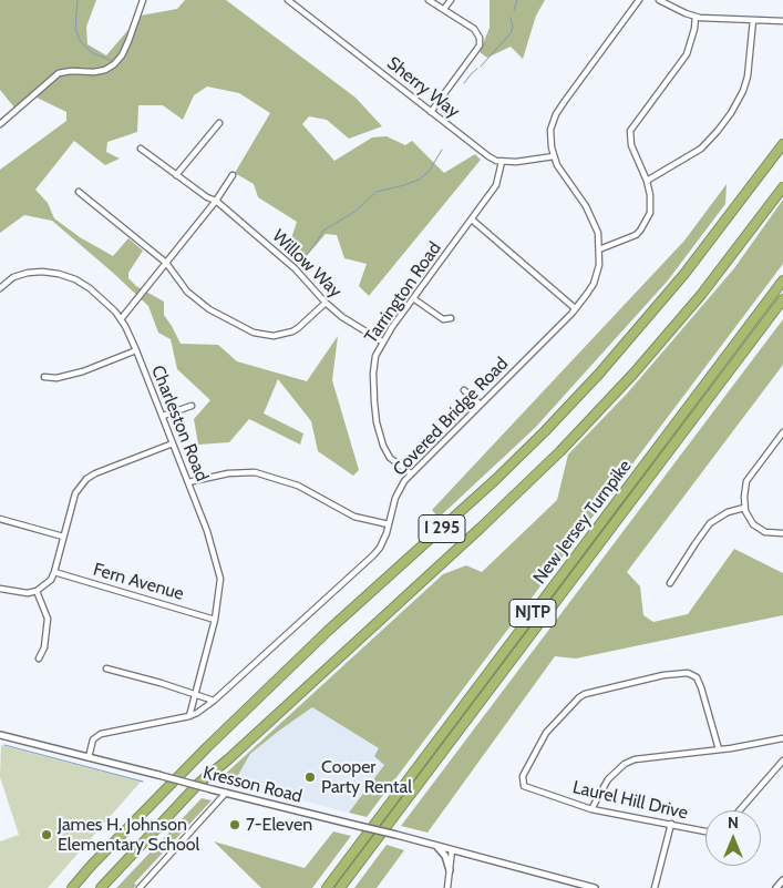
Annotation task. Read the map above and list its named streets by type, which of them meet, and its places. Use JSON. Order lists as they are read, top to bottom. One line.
{"streets":{"highway":["New Jersey Turnpike","I 295","NJTP"],"street":["Sherry Way","Willow Way","Tarrington Road","Covered Bridge Road","Charleston Road","Fern Avenue","Kresson Road","Laurel Hill Drive"]},"crossings":[["Sherry Way","Tarrington Road"],["Willow Way","Tarrington Road"],["Tarrington Road","Covered Bridge Road"],["Covered Bridge Road","Charleston Road"],["Covered Bridge Road","Kresson Road"],["Charleston Road","Fern Avenue"]],"places":["Cooper Party Rental","7-Eleven","James H. Johnson Elementary School"],"north":"top"}
